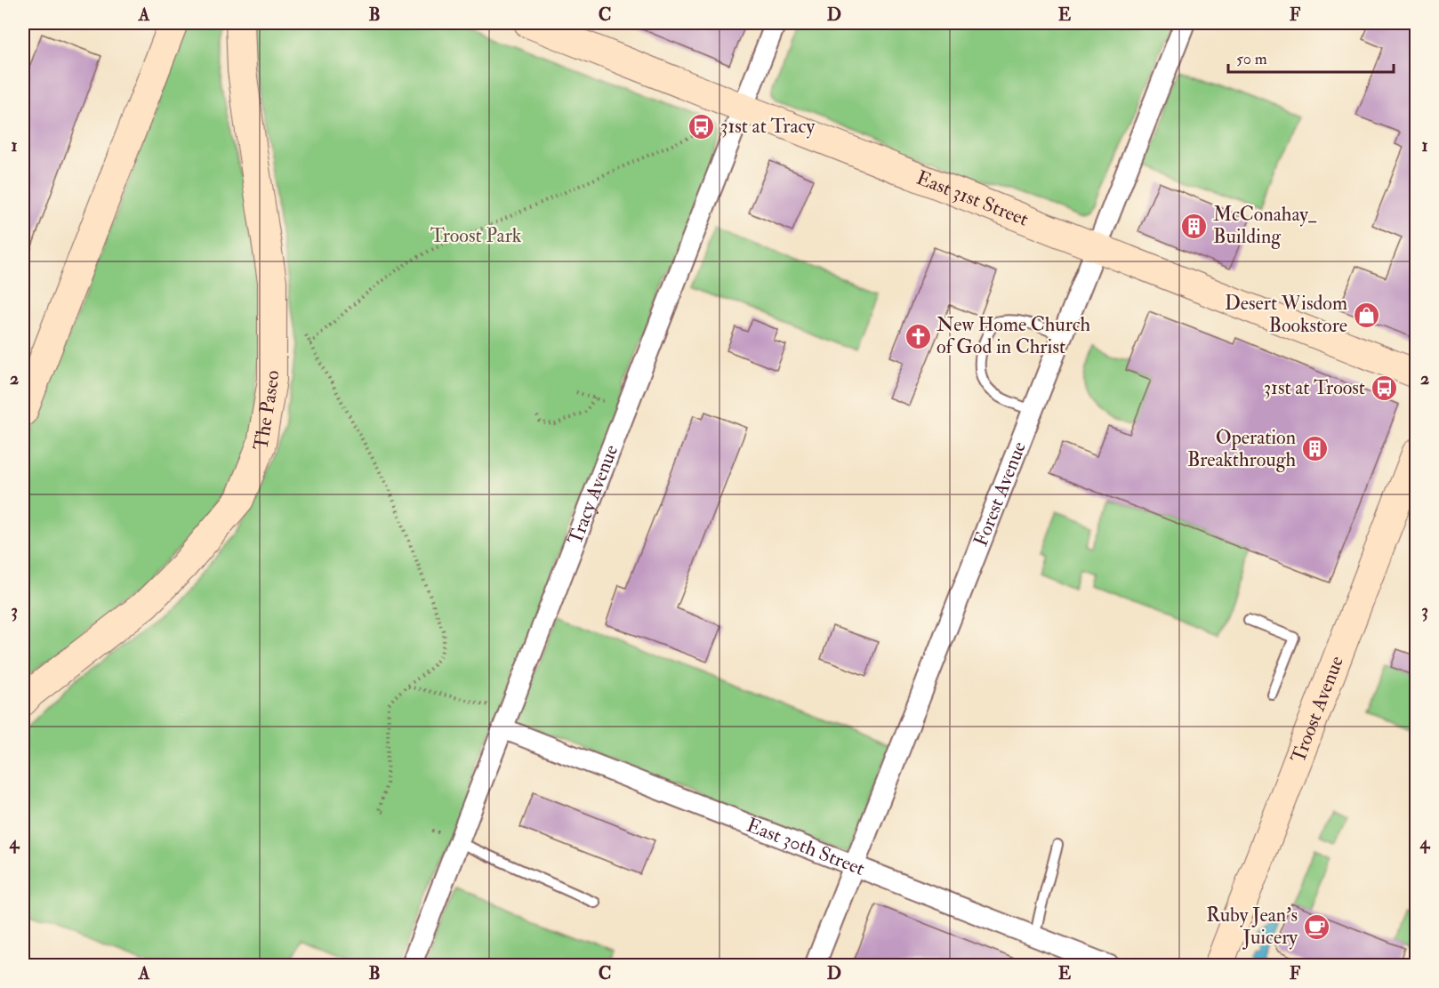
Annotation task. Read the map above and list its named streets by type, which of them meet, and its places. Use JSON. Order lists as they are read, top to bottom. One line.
{"streets":{"main road":["East 31st Street","The Paseo","Troost Avenue"],"street":["Tracy Avenue","Forest Avenue","East 30th Street"]},"crossings":[["East 31st Street","Tracy Avenue"],["East 31st Street","Forest Avenue"],["Tracy Avenue","East 30th Street"],["Forest Avenue","East 30th Street"]],"parks":["Troost Park"],"places":{"bus stop":["31st at Tracy","31st at Troost"],"building":["McConahay_ Building","Operation Breakthrough"],"shop":["Desert Wisdom Bookstore"],"church":["New Home Church of God in Christ"],"cafe":["Ruby Jean's Juicery"]},"scale_bar":"50 m","grid":{"columns":["A","B","C","D","E","F"],"rows":["1","2","3","4"]}}
